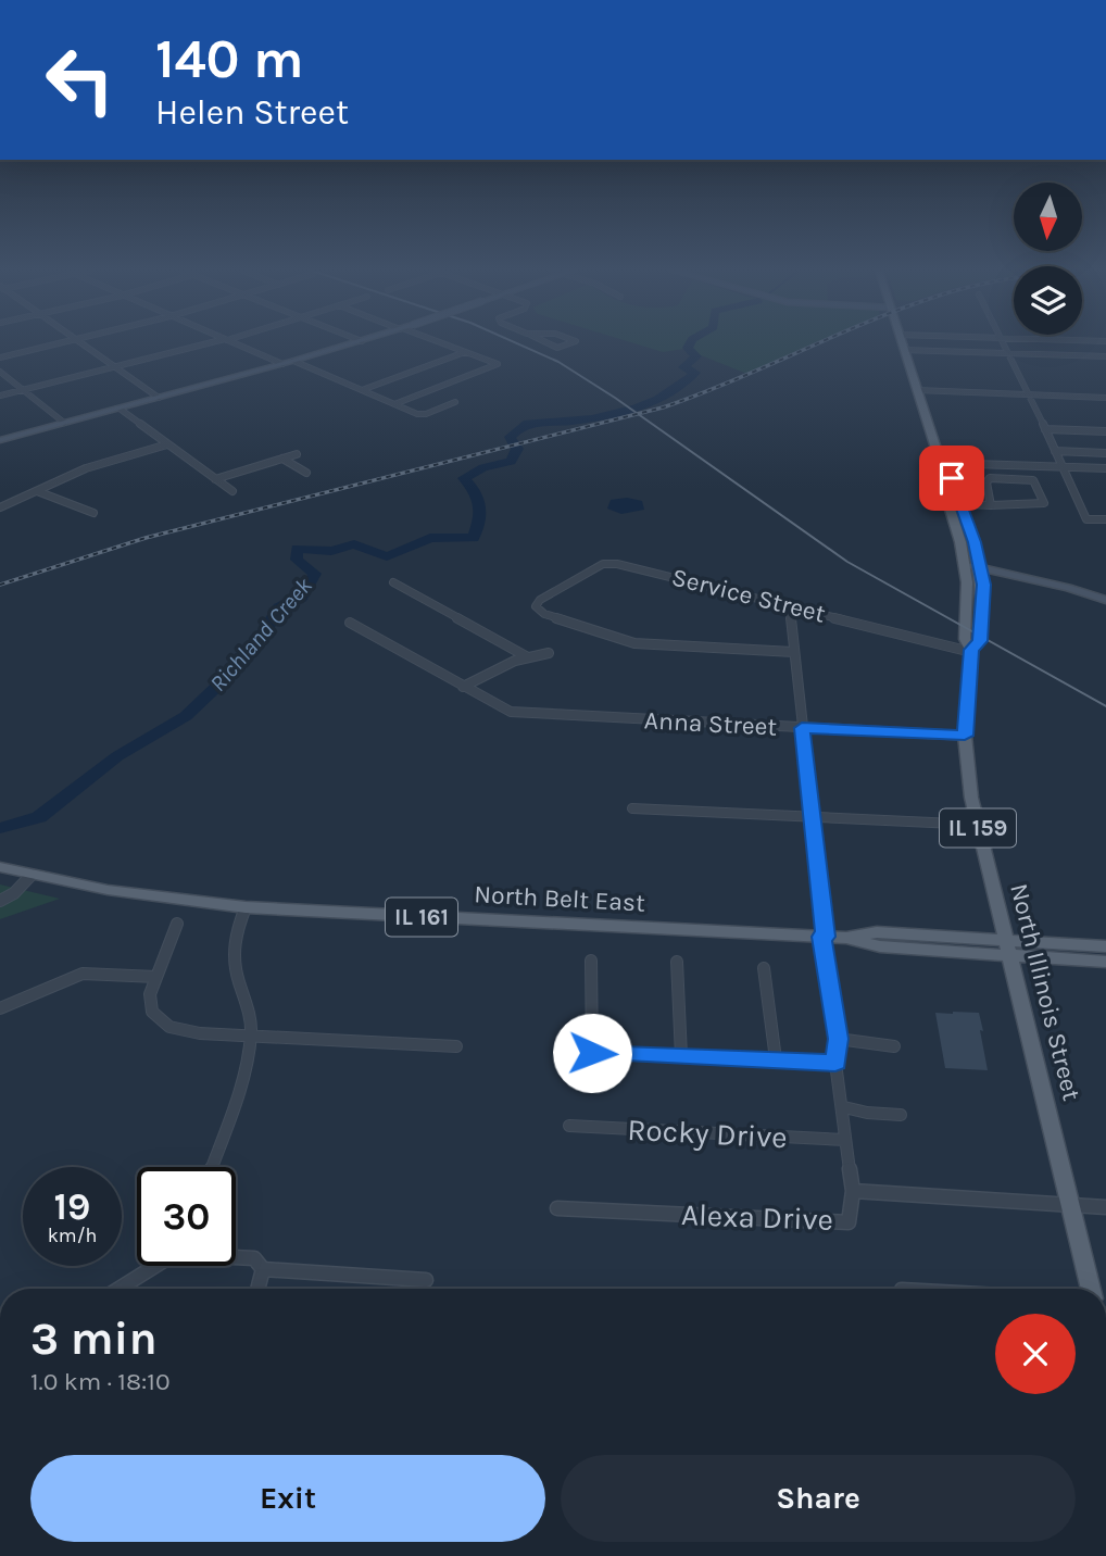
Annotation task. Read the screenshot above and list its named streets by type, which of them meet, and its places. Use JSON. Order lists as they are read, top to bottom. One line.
{"streets":{"main road":["IL 159","North Belt East","IL 161","North Illinois Street"],"street":["Service Street","Anna Street","Rocky Drive","Alexa Drive"]},"crossings":[["Service Street","North Illinois Street"],["Anna Street","North Illinois Street"],["North Belt East","IL 161"],["North Belt East","North Illinois Street"],["IL 161","North Illinois Street"],["North Illinois Street","Alexa Drive"]],"water":["Richland Creek"],"north":"bottom","page":{"turn":["140 m","Helen Street"],"speed":"19 km/h","limit":"30","heading":["3 min","1.0 km · 18:10"],"buttons":["Exit","Share"]}}
